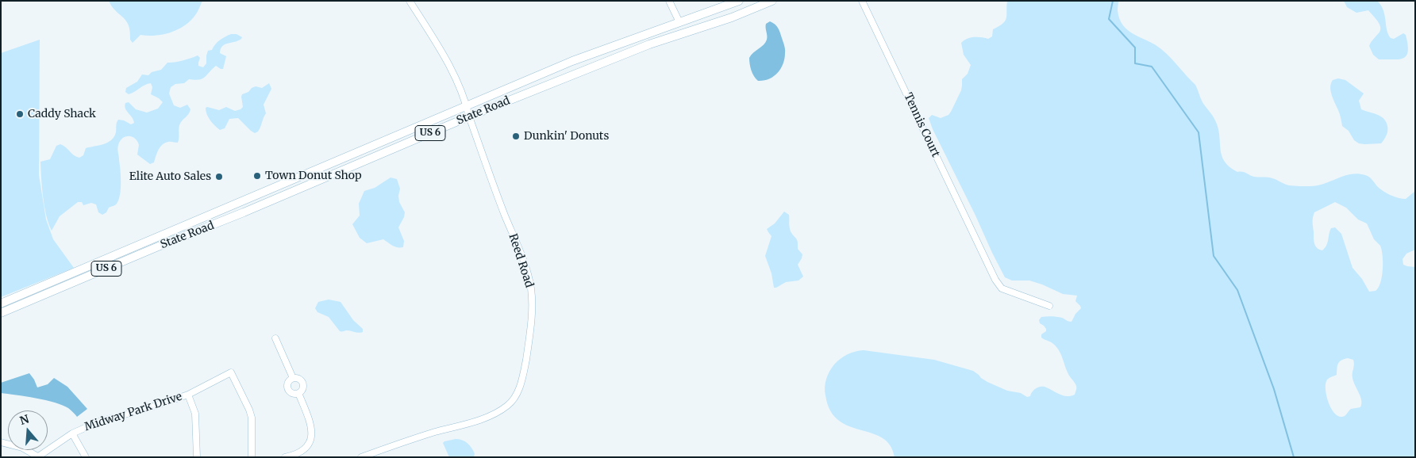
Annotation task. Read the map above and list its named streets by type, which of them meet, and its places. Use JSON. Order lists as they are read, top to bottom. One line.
{"streets":{"main road":["State Road","US 6"],"street":["Tennis Court","Reed Road","Midway Park Drive"]},"crossings":[["State Road","Reed Road"]],"places":["Caddy Shack","Dunkin' Donuts","Town Donut Shop","Elite Auto Sales"],"north":"top"}
